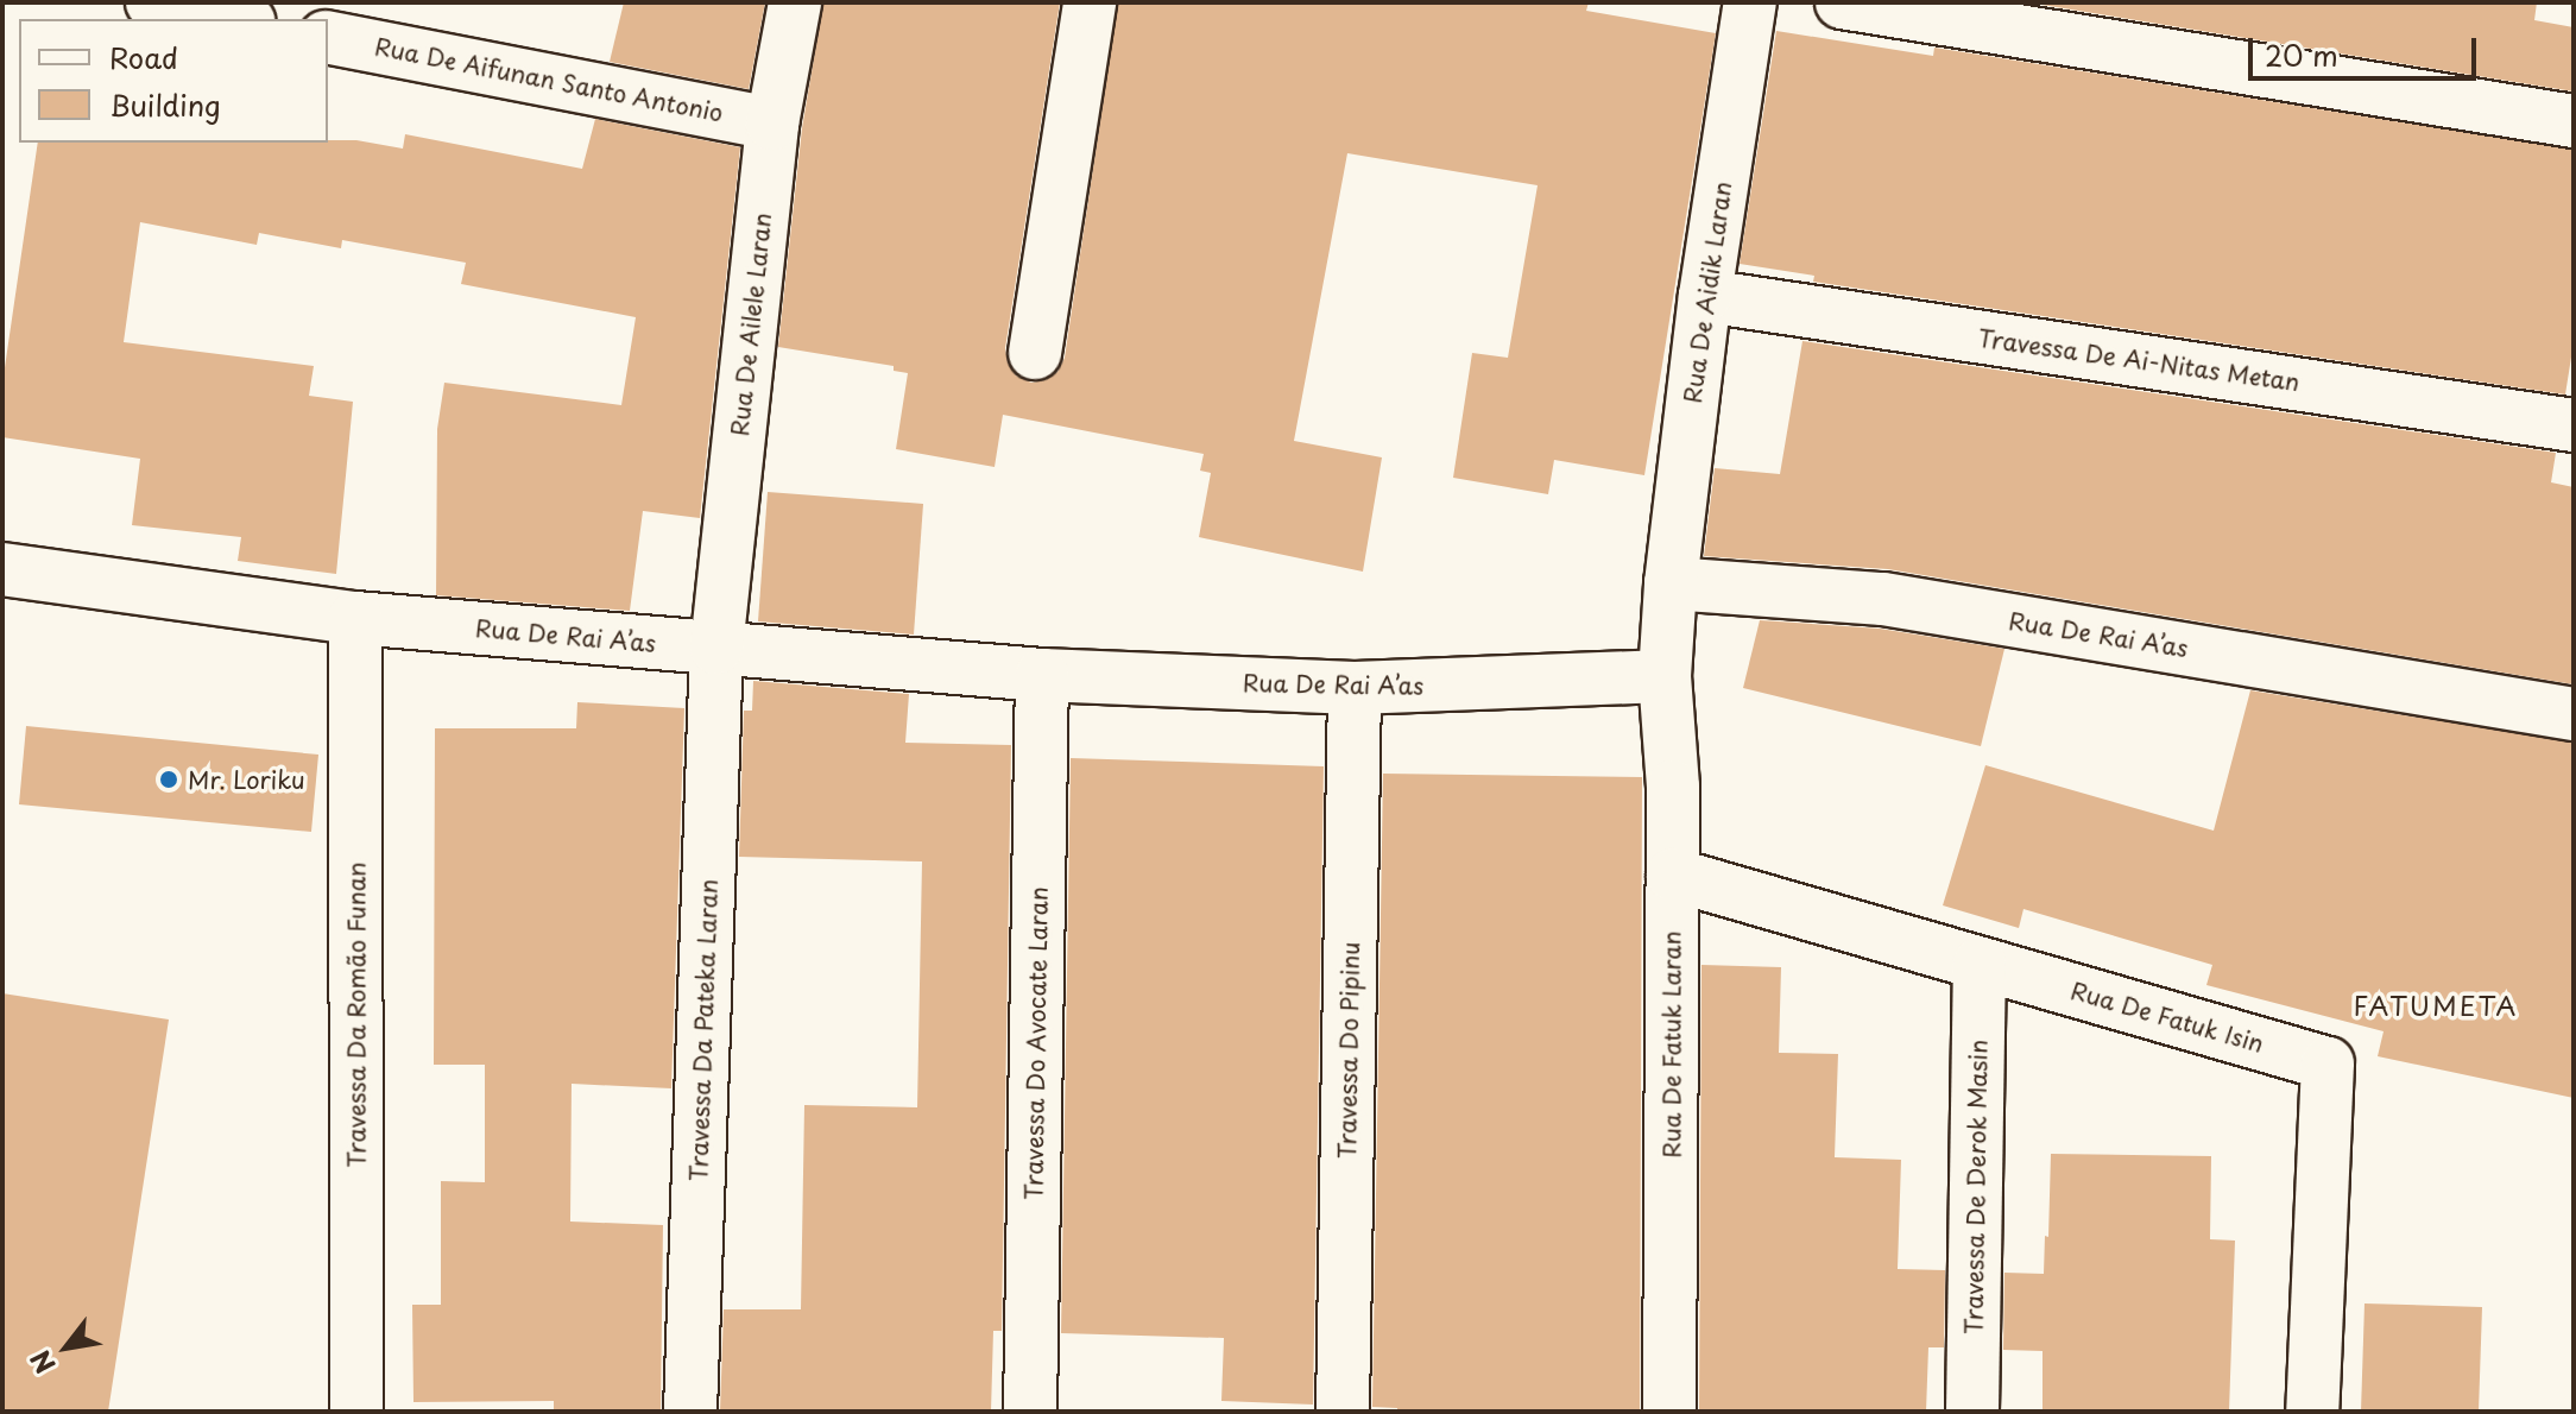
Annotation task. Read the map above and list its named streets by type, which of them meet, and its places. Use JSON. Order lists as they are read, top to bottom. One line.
{"streets":{"street":["Rua De Aifunan Santo Antonio","Rua De Aidik Laran","Rua De Ailele Laran","Travessa De Ai-Nitas Metan","Rua De Rai A’as","Travessa Da Romão Funan","Rua De Fatuk Isin","Travessa Da Pateka Laran","Travessa Do Avocate Laran","Rua De Fatuk Laran","Travessa Do Pipinu","Travessa De Derok Masin"]},"crossings":[["Rua De Aifunan Santo Antonio","Rua De Ailele Laran"],["Rua De Aidik Laran","Travessa De Ai-Nitas Metan"],["Rua De Aidik Laran","Rua De Rai A’as"],["Rua De Ailele Laran","Rua De Rai A’as"],["Rua De Ailele Laran","Travessa Da Pateka Laran"],["Rua De Rai A’as","Travessa Da Romão Funan"],["Rua De Rai A’as","Travessa Da Pateka Laran"],["Rua De Rai A’as","Travessa Do Avocate Laran"],["Rua De Rai A’as","Rua De Fatuk Laran"],["Rua De Rai A’as","Travessa Do Pipinu"],["Rua De Fatuk Isin","Rua De Fatuk Laran"],["Rua De Fatuk Isin","Travessa De Derok Masin"]],"districts":["FATUMETA"],"places":["Mr. Loriku"],"legend":["Road","Building"],"scale_bar":"20 m","north":"bottom left"}
